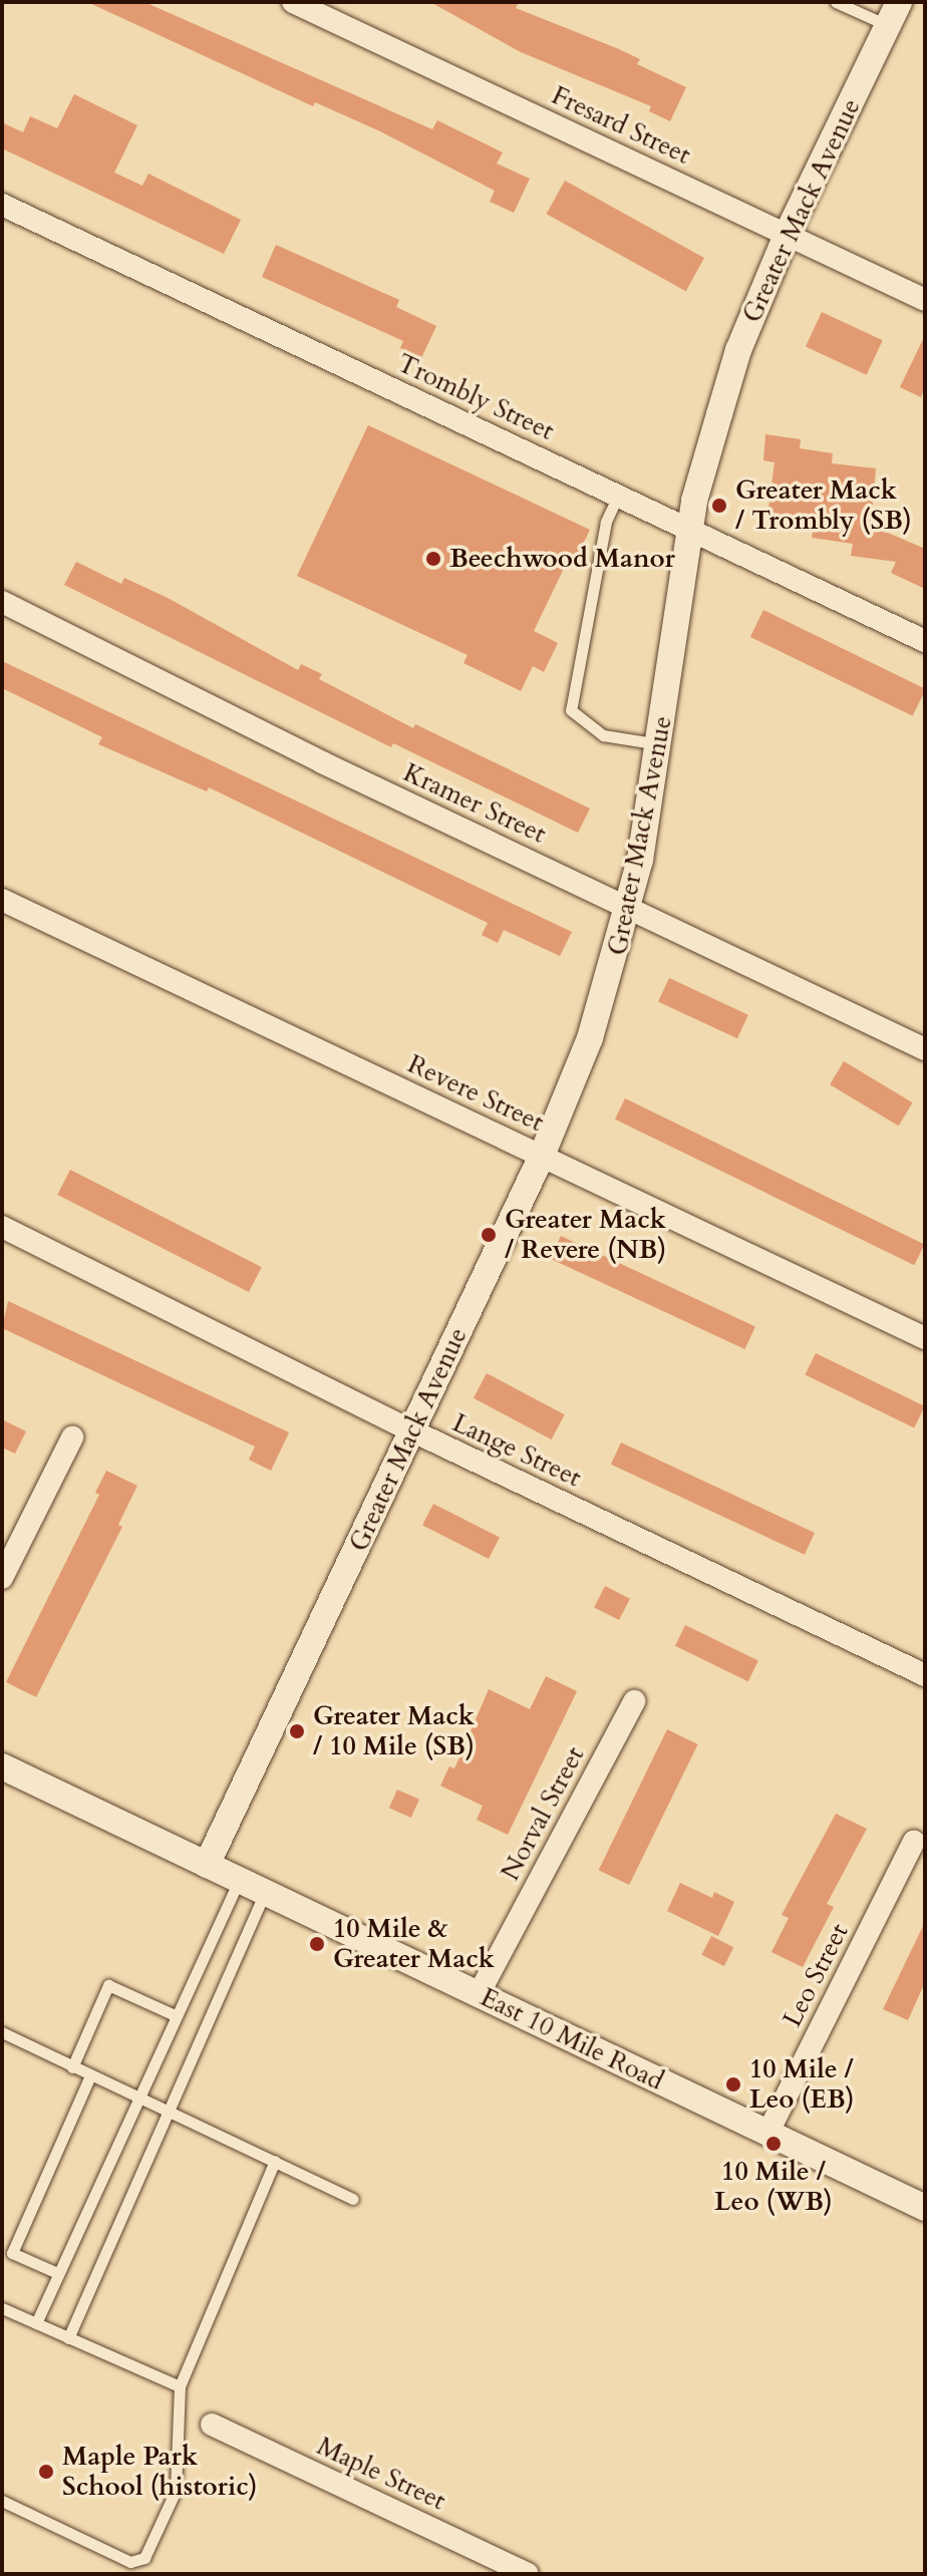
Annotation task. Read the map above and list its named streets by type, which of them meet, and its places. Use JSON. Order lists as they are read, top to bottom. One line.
{"streets":{"street":["Fresard Street","Greater Mack Avenue","Trombly Street","Kramer Street","Revere Street","Lange Street","Norval Street","Leo Street","East 10 Mile Road","Maple Street"]},"crossings":[["Fresard Street","Greater Mack Avenue"],["Greater Mack Avenue","Trombly Street"],["Greater Mack Avenue","Kramer Street"],["Greater Mack Avenue","Revere Street"],["Greater Mack Avenue","Lange Street"],["Greater Mack Avenue","East 10 Mile Road"],["Norval Street","East 10 Mile Road"],["Leo Street","East 10 Mile Road"]],"places":["Greater Mack / Trombly (SB)","Beechwood Manor","Greater Mack / Revere (NB)","Greater Mack / 10 Mile (SB)","10 Mile & Greater Mack","10 Mile / Leo (EB)","10 Mile / Leo (WB)","Maple Park School (historic)"]}
